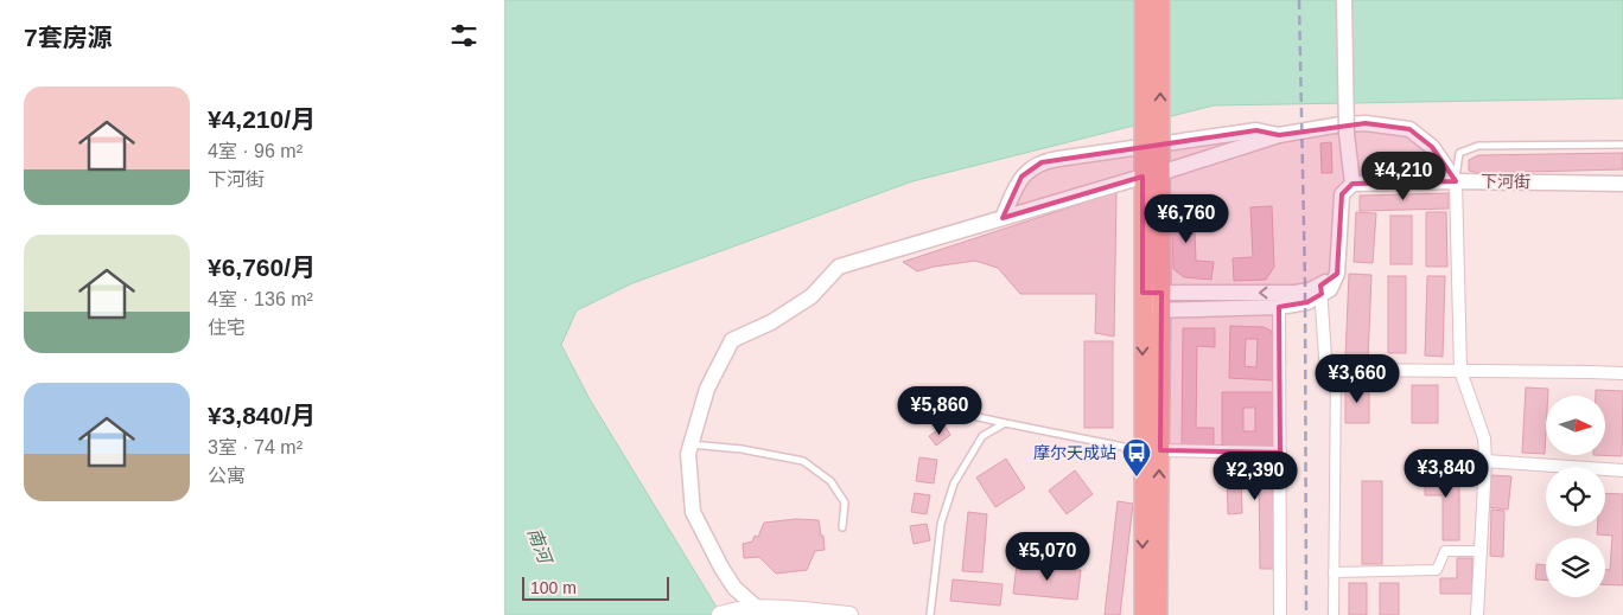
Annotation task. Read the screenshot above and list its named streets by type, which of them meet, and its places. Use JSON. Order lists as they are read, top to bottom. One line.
{"streets":{"street":["下河街"]},"water":["南河"],"places":{"bus stop":["摩尔天成站"]},"scale_bar":"100 m","north":"right","page":{"heading":"7套房源","list":[{"name":"¥4,210/月","note":"4室 · 96 m² · 下河街"},{"name":"¥6,760/月","note":"4室 · 136 m² · 住宅"},{"name":"¥3,840/月","note":"3室 · 74 m² · 公寓"}],"price":["¥4,210","¥6,760","¥3,660","¥5,860","¥3,840","¥2,390","¥5,070"],"scale":"100 m"}}
